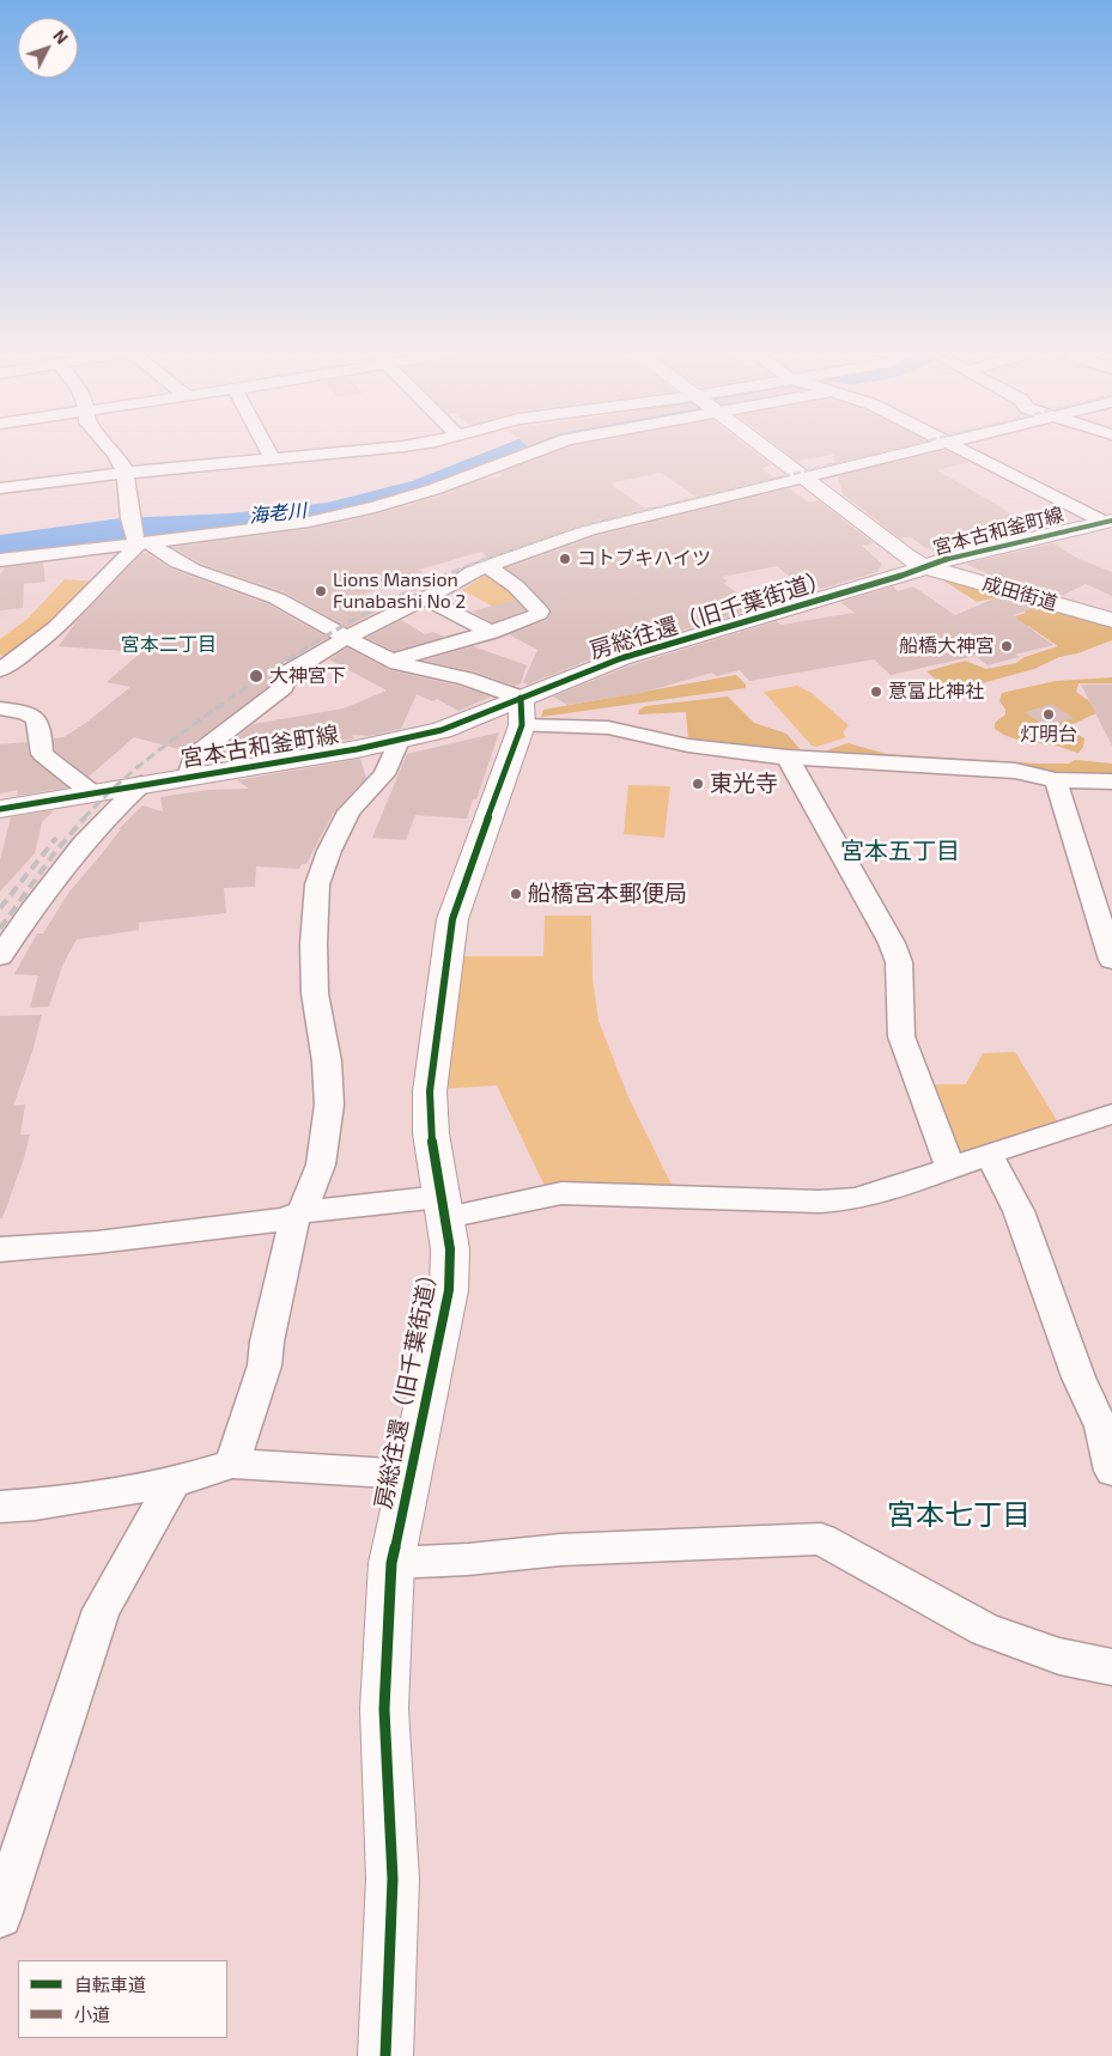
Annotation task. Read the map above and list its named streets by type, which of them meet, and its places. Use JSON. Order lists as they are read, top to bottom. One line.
{"streets":{"street":["宮本古和釜町線","成田街道","房総往還（旧千葉街道）"]},"crossings":[["宮本古和釜町線","成田街道"],["宮本古和釜町線","房総往還（旧千葉街道）"],["成田街道","房総往還（旧千葉街道）"]],"districts":["宮本二丁目","宮本五丁目","宮本七丁目"],"water":["海老川"],"places":["コトブキハイツ","Lions Mansion Funabashi No 2","船橋大神宮","大神宮下","意富比神社","灯明台","東光寺","船橋宮本郵便局"],"legend":["自転車道","小道"],"north":"top right"}
